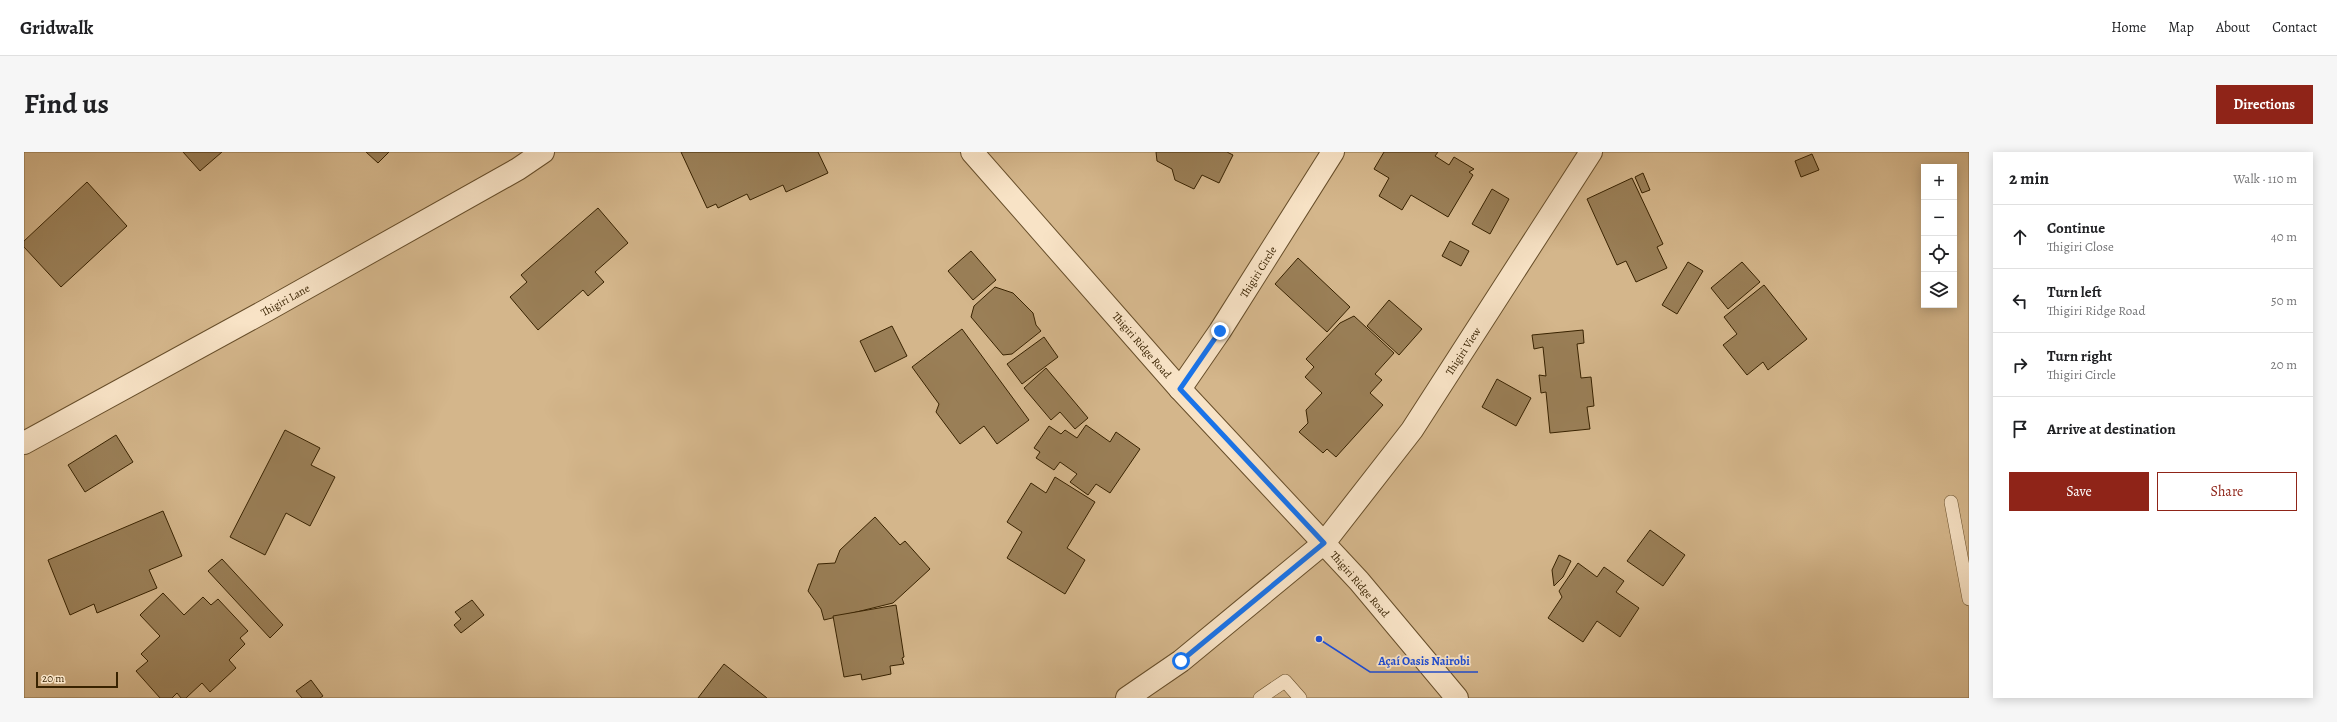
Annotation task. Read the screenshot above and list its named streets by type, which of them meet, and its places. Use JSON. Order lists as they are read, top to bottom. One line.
{"streets":{"street":["Thigiri Circle","Thigiri Lane","Thigiri Ridge Road","Thigiri View"]},"crossings":[["Thigiri Circle","Thigiri Ridge Road"],["Thigiri Ridge Road","Thigiri View"]],"places":["Açaí Oasis Nairobi"],"scale_bar":"20 m","page":{"header":"Gridwalk","nav":["Home","Map","About","Contact"],"title":"Find us","buttons":["Directions",["Save","Share"]],"heading":["2 min","Walk · 110 m"],"map_buttons":["+","−"],"list":[["Continue","Thigiri Close","40 m"],["Turn left","Thigiri Ridge Road","50 m"],["Turn right","Thigiri Circle","20 m"],"Arrive at destination"],"scale":"20 m"}}
